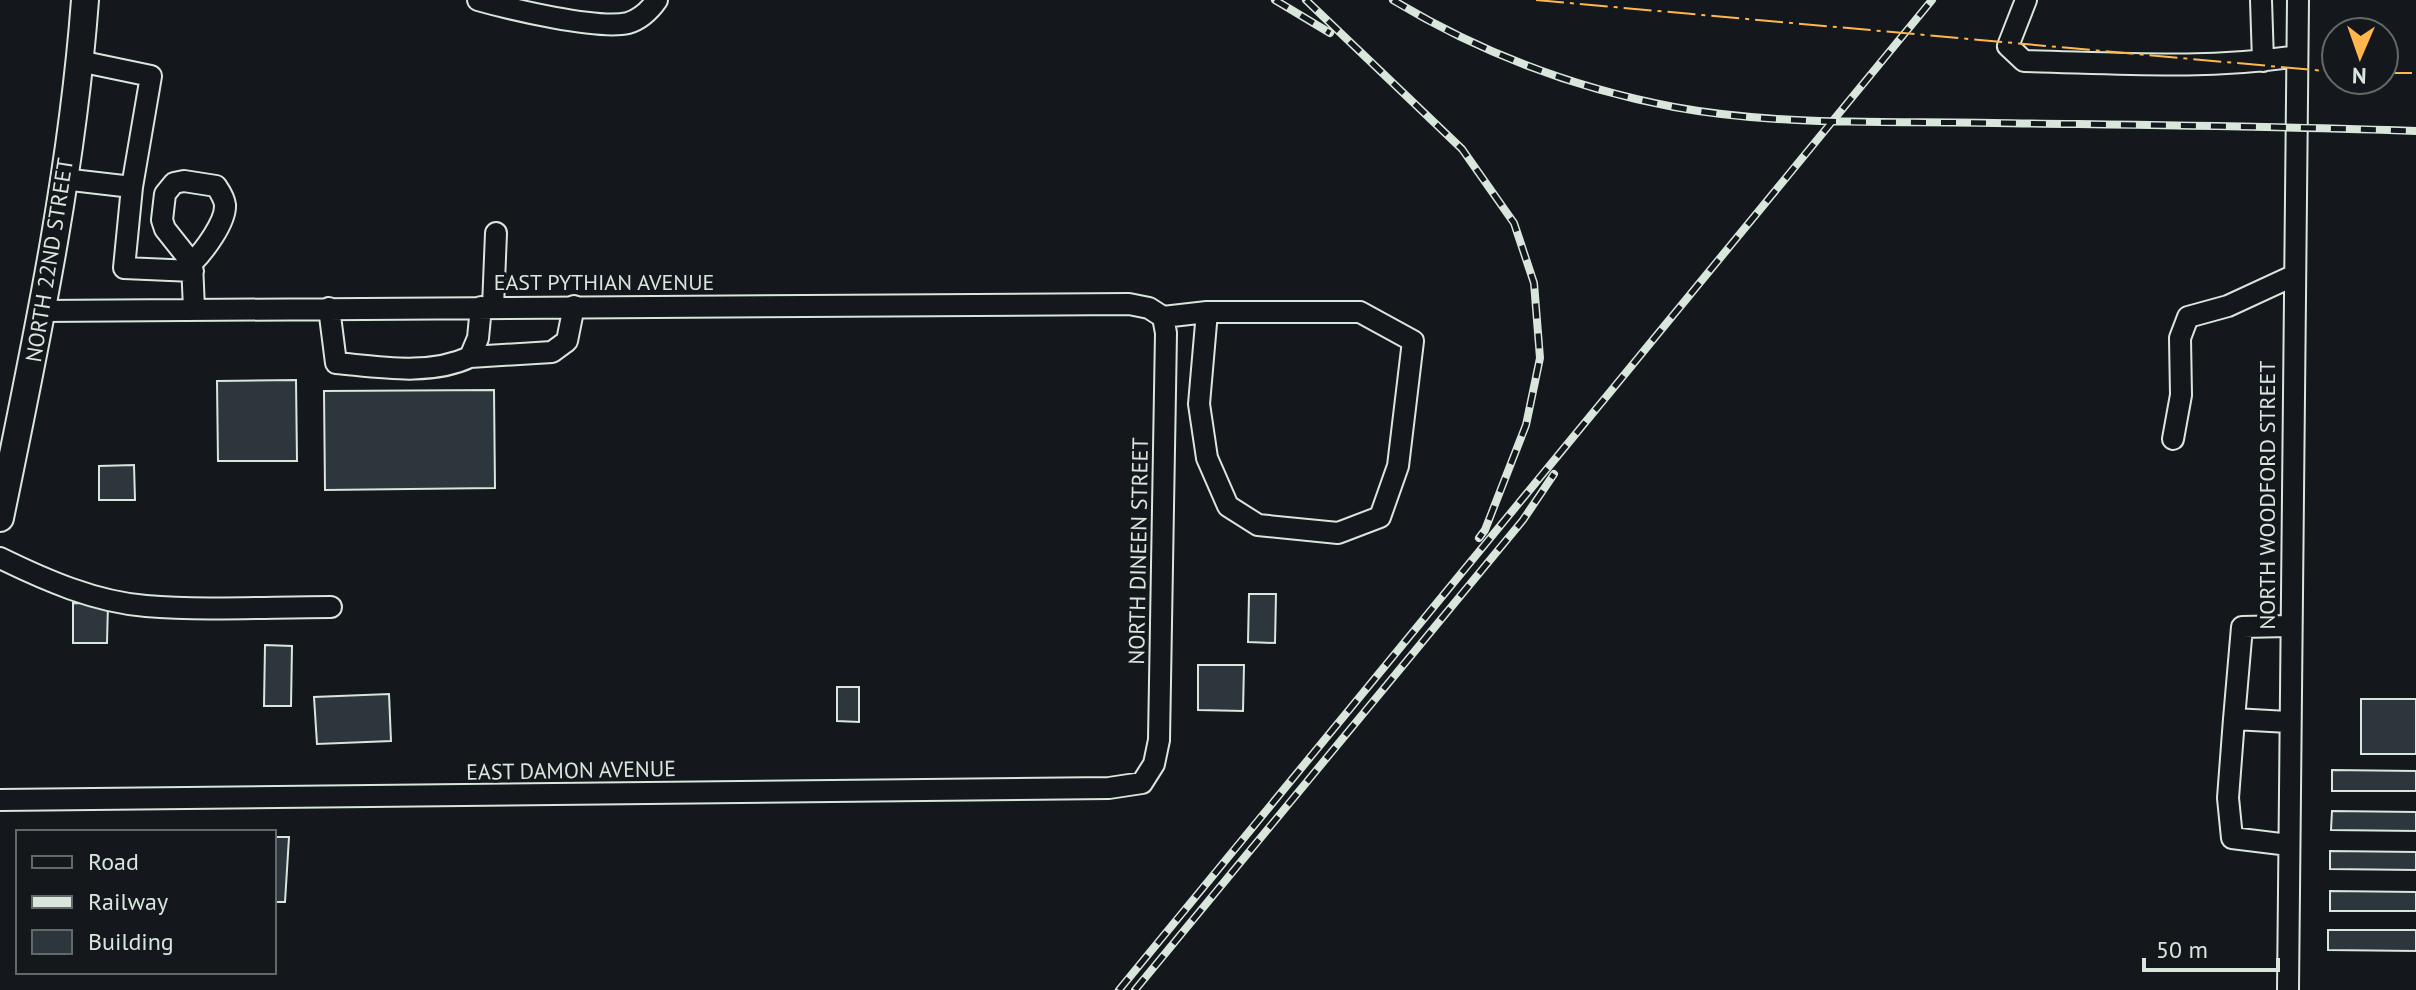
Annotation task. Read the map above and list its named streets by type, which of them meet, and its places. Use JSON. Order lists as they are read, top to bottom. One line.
{"streets":{"main road":["NORTH 22ND STREET"],"street":["EAST PYTHIAN AVENUE","NORTH WOODFORD STREET","NORTH DINEEN STREET","EAST DAMON AVENUE"]},"crossings":[["NORTH 22ND STREET","EAST PYTHIAN AVENUE"],["EAST PYTHIAN AVENUE","NORTH DINEEN STREET"],["NORTH DINEEN STREET","EAST DAMON AVENUE"]],"legend":["Road","Railway","Building"],"scale_bar":"50 m","north":"bottom"}
